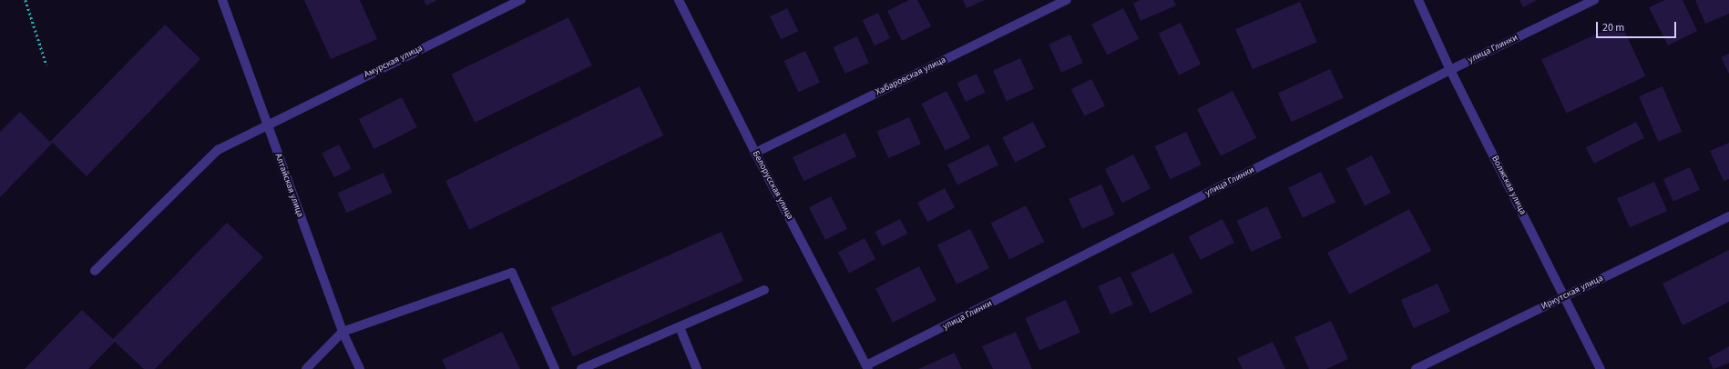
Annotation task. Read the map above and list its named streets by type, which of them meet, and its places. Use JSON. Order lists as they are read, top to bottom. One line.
{"streets":{"street":["улица Глинки","Амурская улица","Хабаровская улица","Алтайская улица","Белорусская улица","Волжская улица","Иркутская улица"]},"crossings":[["улица Глинки","Белорусская улица"],["улица Глинки","Волжская улица"],["Амурская улица","Алтайская улица"],["Хабаровская улица","Белорусская улица"],["Волжская улица","Иркутская улица"]],"scale_bar":"20 m"}
